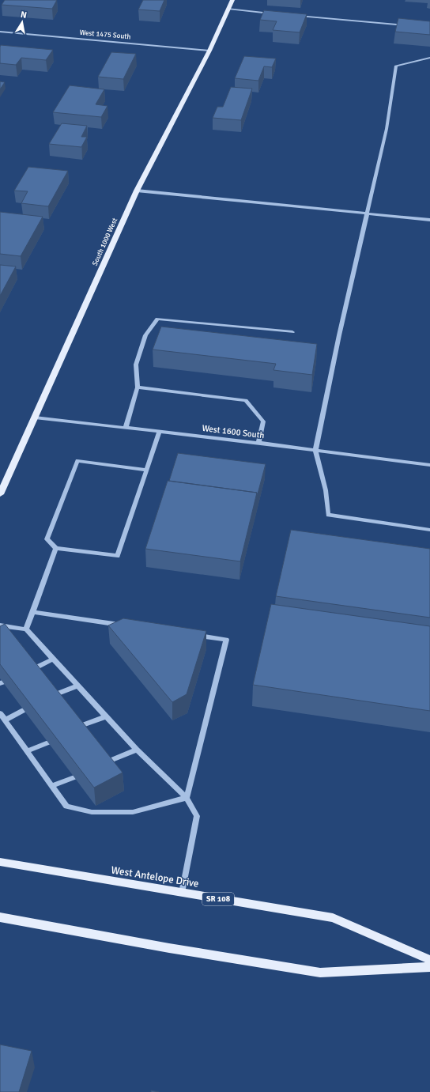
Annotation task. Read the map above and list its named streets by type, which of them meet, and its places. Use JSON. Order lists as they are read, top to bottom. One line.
{"streets":{"main road":["South 1000 West","West Antelope Drive","SR 108"],"street":["West 1475 South","West 1600 South"]},"crossings":[["West 1475 South","South 1000 West"],["South 1000 West","West 1600 South"]],"north":"top"}
